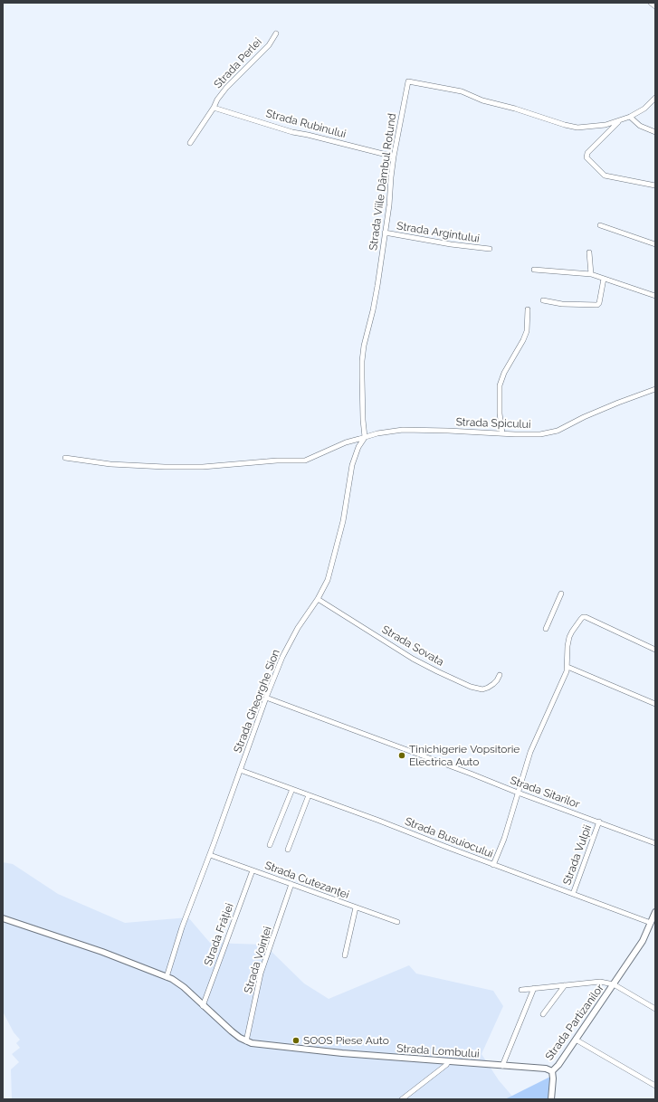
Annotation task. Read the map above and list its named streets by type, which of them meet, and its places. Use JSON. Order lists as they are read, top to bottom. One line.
{"streets":{"street":["Strada Perlei","Strada Rubinului","Strada Viile Dâmbul Rotund","Strada Argintului","Strada Spicului","Strada Sovata","Strada Gheorghe Sion","Strada Sitarilor","Strada Busuiocului","Strada Vulpii","Strada Cutezanței","Strada Frăției","Strada Voinței","Strada Partizanilor","Strada Lombului"]},"crossings":[["Strada Perlei","Strada Rubinului"],["Strada Rubinului","Strada Viile Dâmbul Rotund"],["Strada Viile Dâmbul Rotund","Strada Argintului"],["Strada Viile Dâmbul Rotund","Strada Spicului"],["Strada Viile Dâmbul Rotund","Strada Gheorghe Sion"],["Strada Spicului","Strada Gheorghe Sion"],["Strada Sovata","Strada Gheorghe Sion"],["Strada Gheorghe Sion","Strada Sitarilor"],["Strada Gheorghe Sion","Strada Busuiocului"],["Strada Gheorghe Sion","Strada Cutezanței"],["Strada Gheorghe Sion","Strada Lombului"],["Strada Sitarilor","Strada Vulpii"],["Strada Busuiocului","Strada Vulpii"],["Strada Busuiocului","Strada Partizanilor"],["Strada Cutezanței","Strada Frăției"],["Strada Cutezanței","Strada Voinței"],["Strada Frăției","Strada Lombului"],["Strada Voinței","Strada Lombului"],["Strada Partizanilor","Strada Lombului"]],"places":["Tinichigerie Vopsitorie Electrica Auto","SOOS Piese Auto"]}
